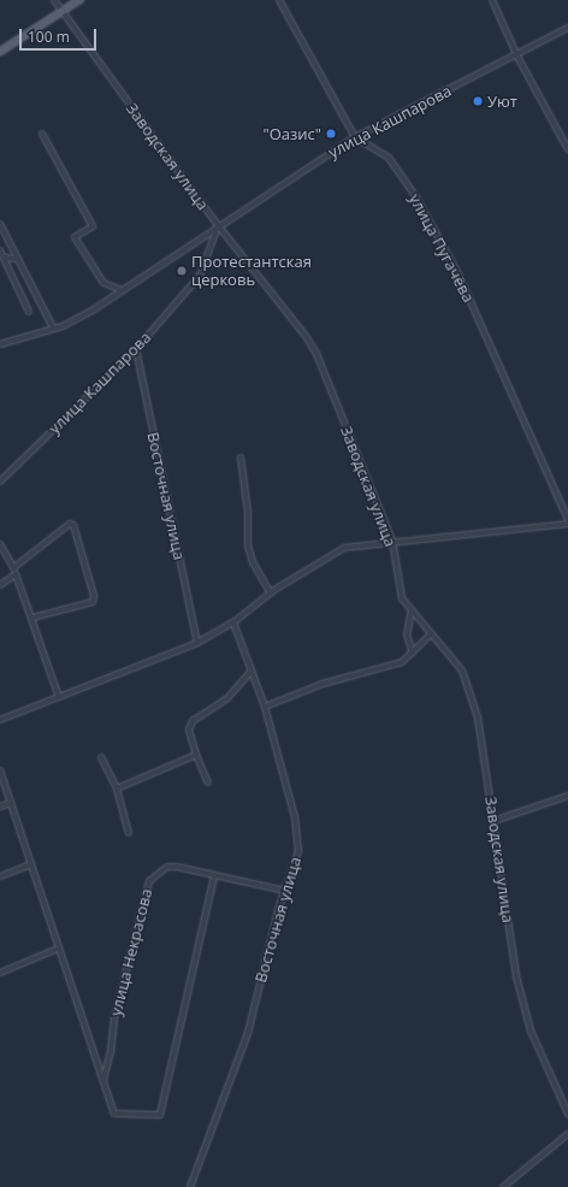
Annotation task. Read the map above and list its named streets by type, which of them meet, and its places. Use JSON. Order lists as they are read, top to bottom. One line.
{"streets":{"street":["улица Кашпарова","Заводская улица","улица Пугачёва","Восточная улица","улица Некрасова"]},"crossings":[["улица Кашпарова","Заводская улица"],["улица Кашпарова","улица Пугачёва"],["улица Кашпарова","Восточная улица"],["Восточная улица","улица Некрасова"]],"places":["Уют","\"Оазис\"","Протестантская церковь"],"scale_bar":"100 m"}
